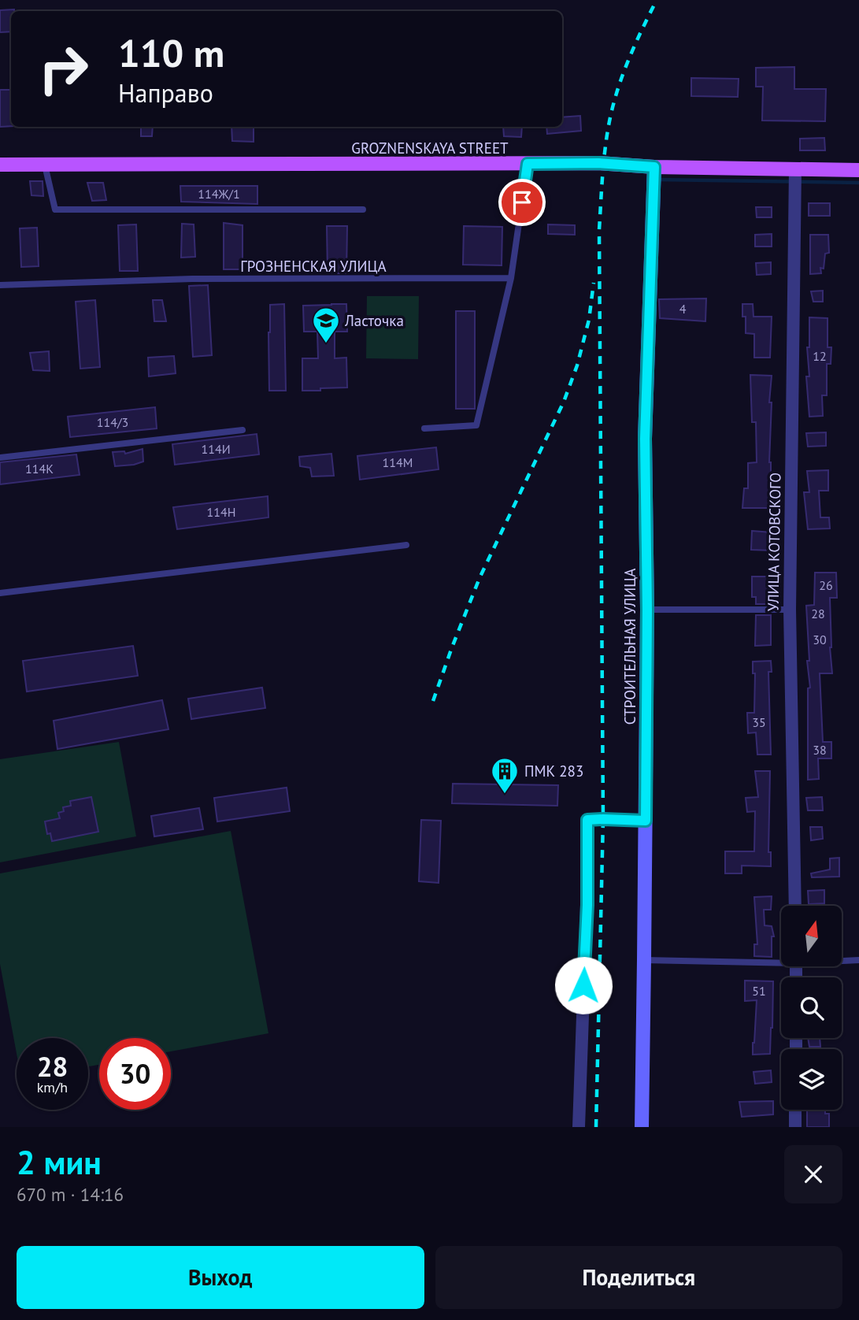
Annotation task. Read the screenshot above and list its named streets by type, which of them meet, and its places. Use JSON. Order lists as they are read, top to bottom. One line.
{"streets":{"main road":["GROZNENSKAYA STREET"],"street":["УЛИЦА КОТОВСКОГО","СТРОИТЕЛЬНАЯ УЛИЦА"],"lane":["ГРОЗНЕНСКАЯ УЛИЦА"]},"crossings":[["GROZNENSKAYA STREET","УЛИЦА КОТОВСКОГО"],["GROZNENSKAYA STREET","СТРОИТЕЛЬНАЯ УЛИЦА"]],"places":{"school or university":["Ласточка"],"building":["ПМК 283"]},"house_numbers":["114Ж/1","4","12","114/3","114И","114М","114К","114Н","26","28","30","35","38","51"],"north":"top","page":{"turn":["110 m","Направо"],"speed":"28 km/h","limit":"30","heading":["2 мин","670 m · 14:16"],"buttons":["Выход","Поделиться"]}}
